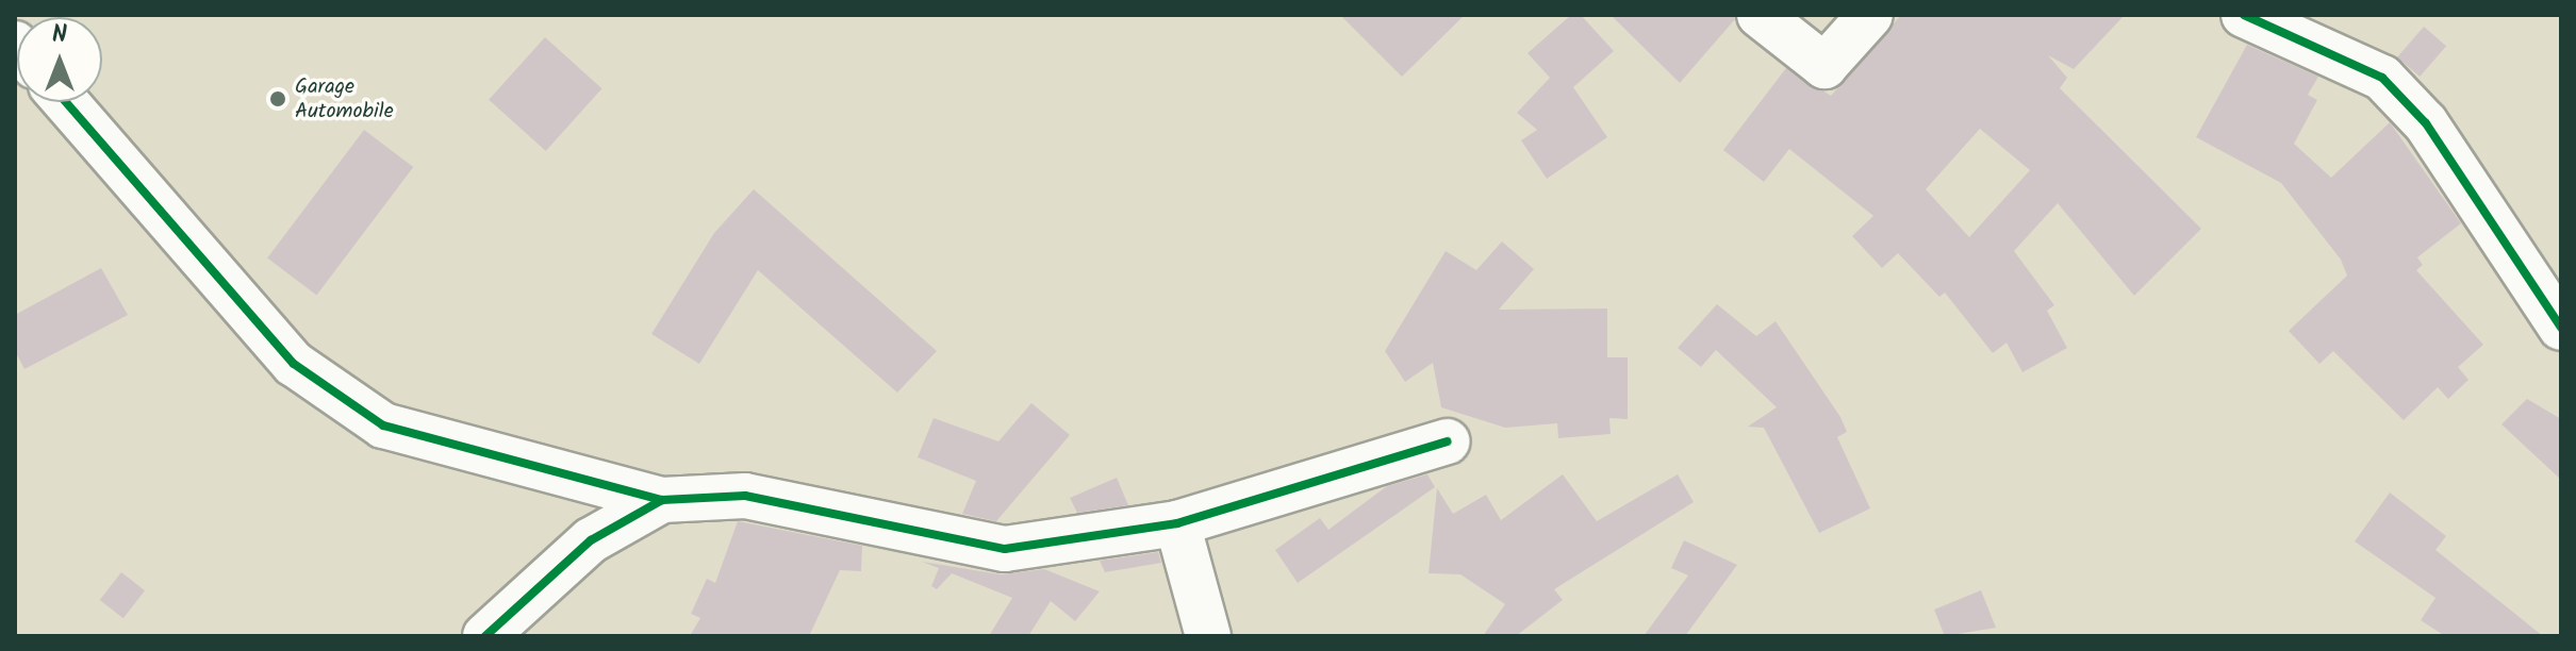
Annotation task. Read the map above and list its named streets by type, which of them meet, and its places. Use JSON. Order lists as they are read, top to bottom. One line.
{"places":["Garage Automobile"],"north":"top"}
